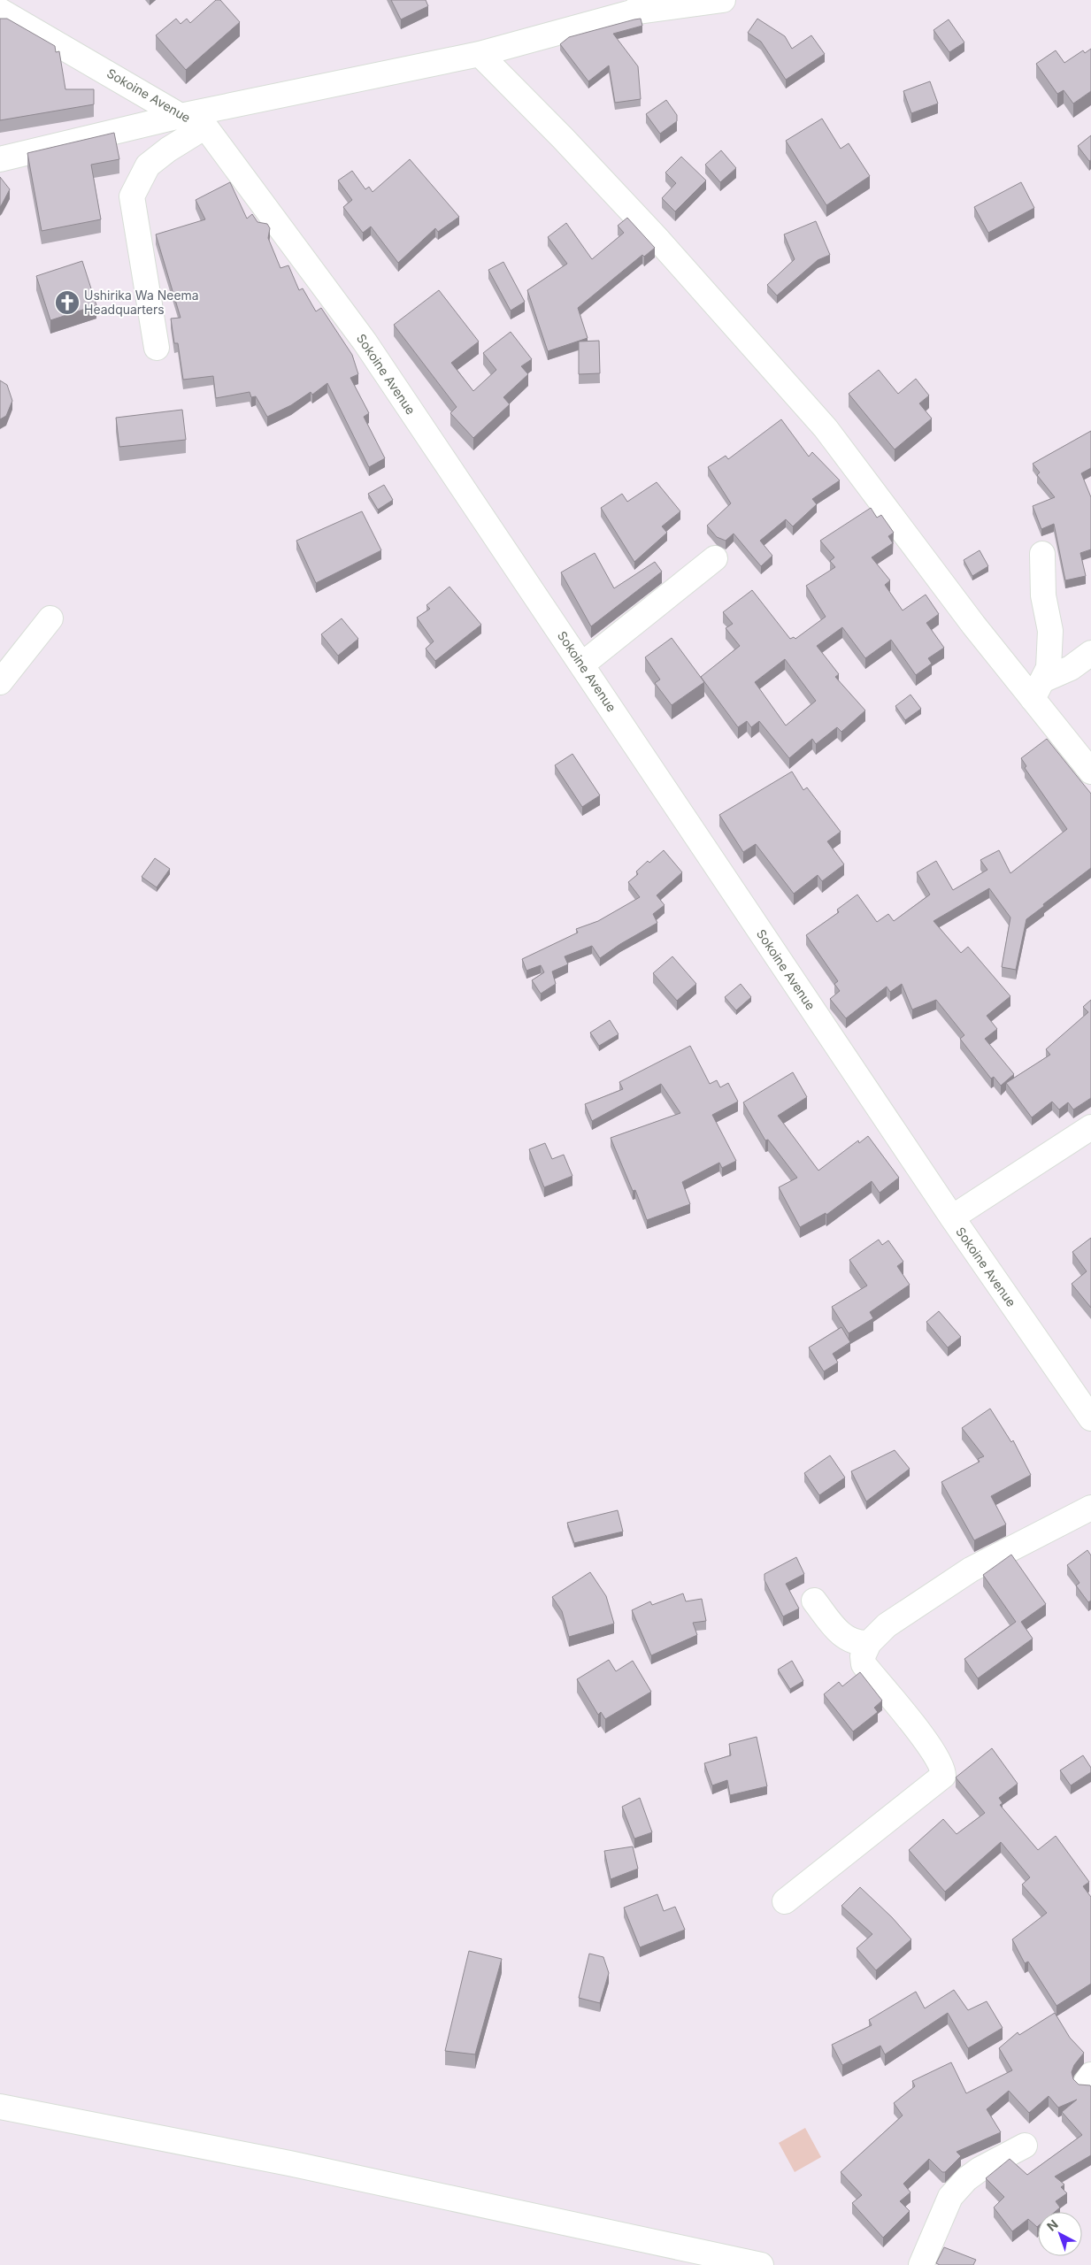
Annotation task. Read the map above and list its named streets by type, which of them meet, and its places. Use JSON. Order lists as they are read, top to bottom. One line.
{"streets":{"street":["Sokoine Avenue"]},"places":{"church":["Ushirika Wa Neema Headquarters"]},"north":"top left"}
